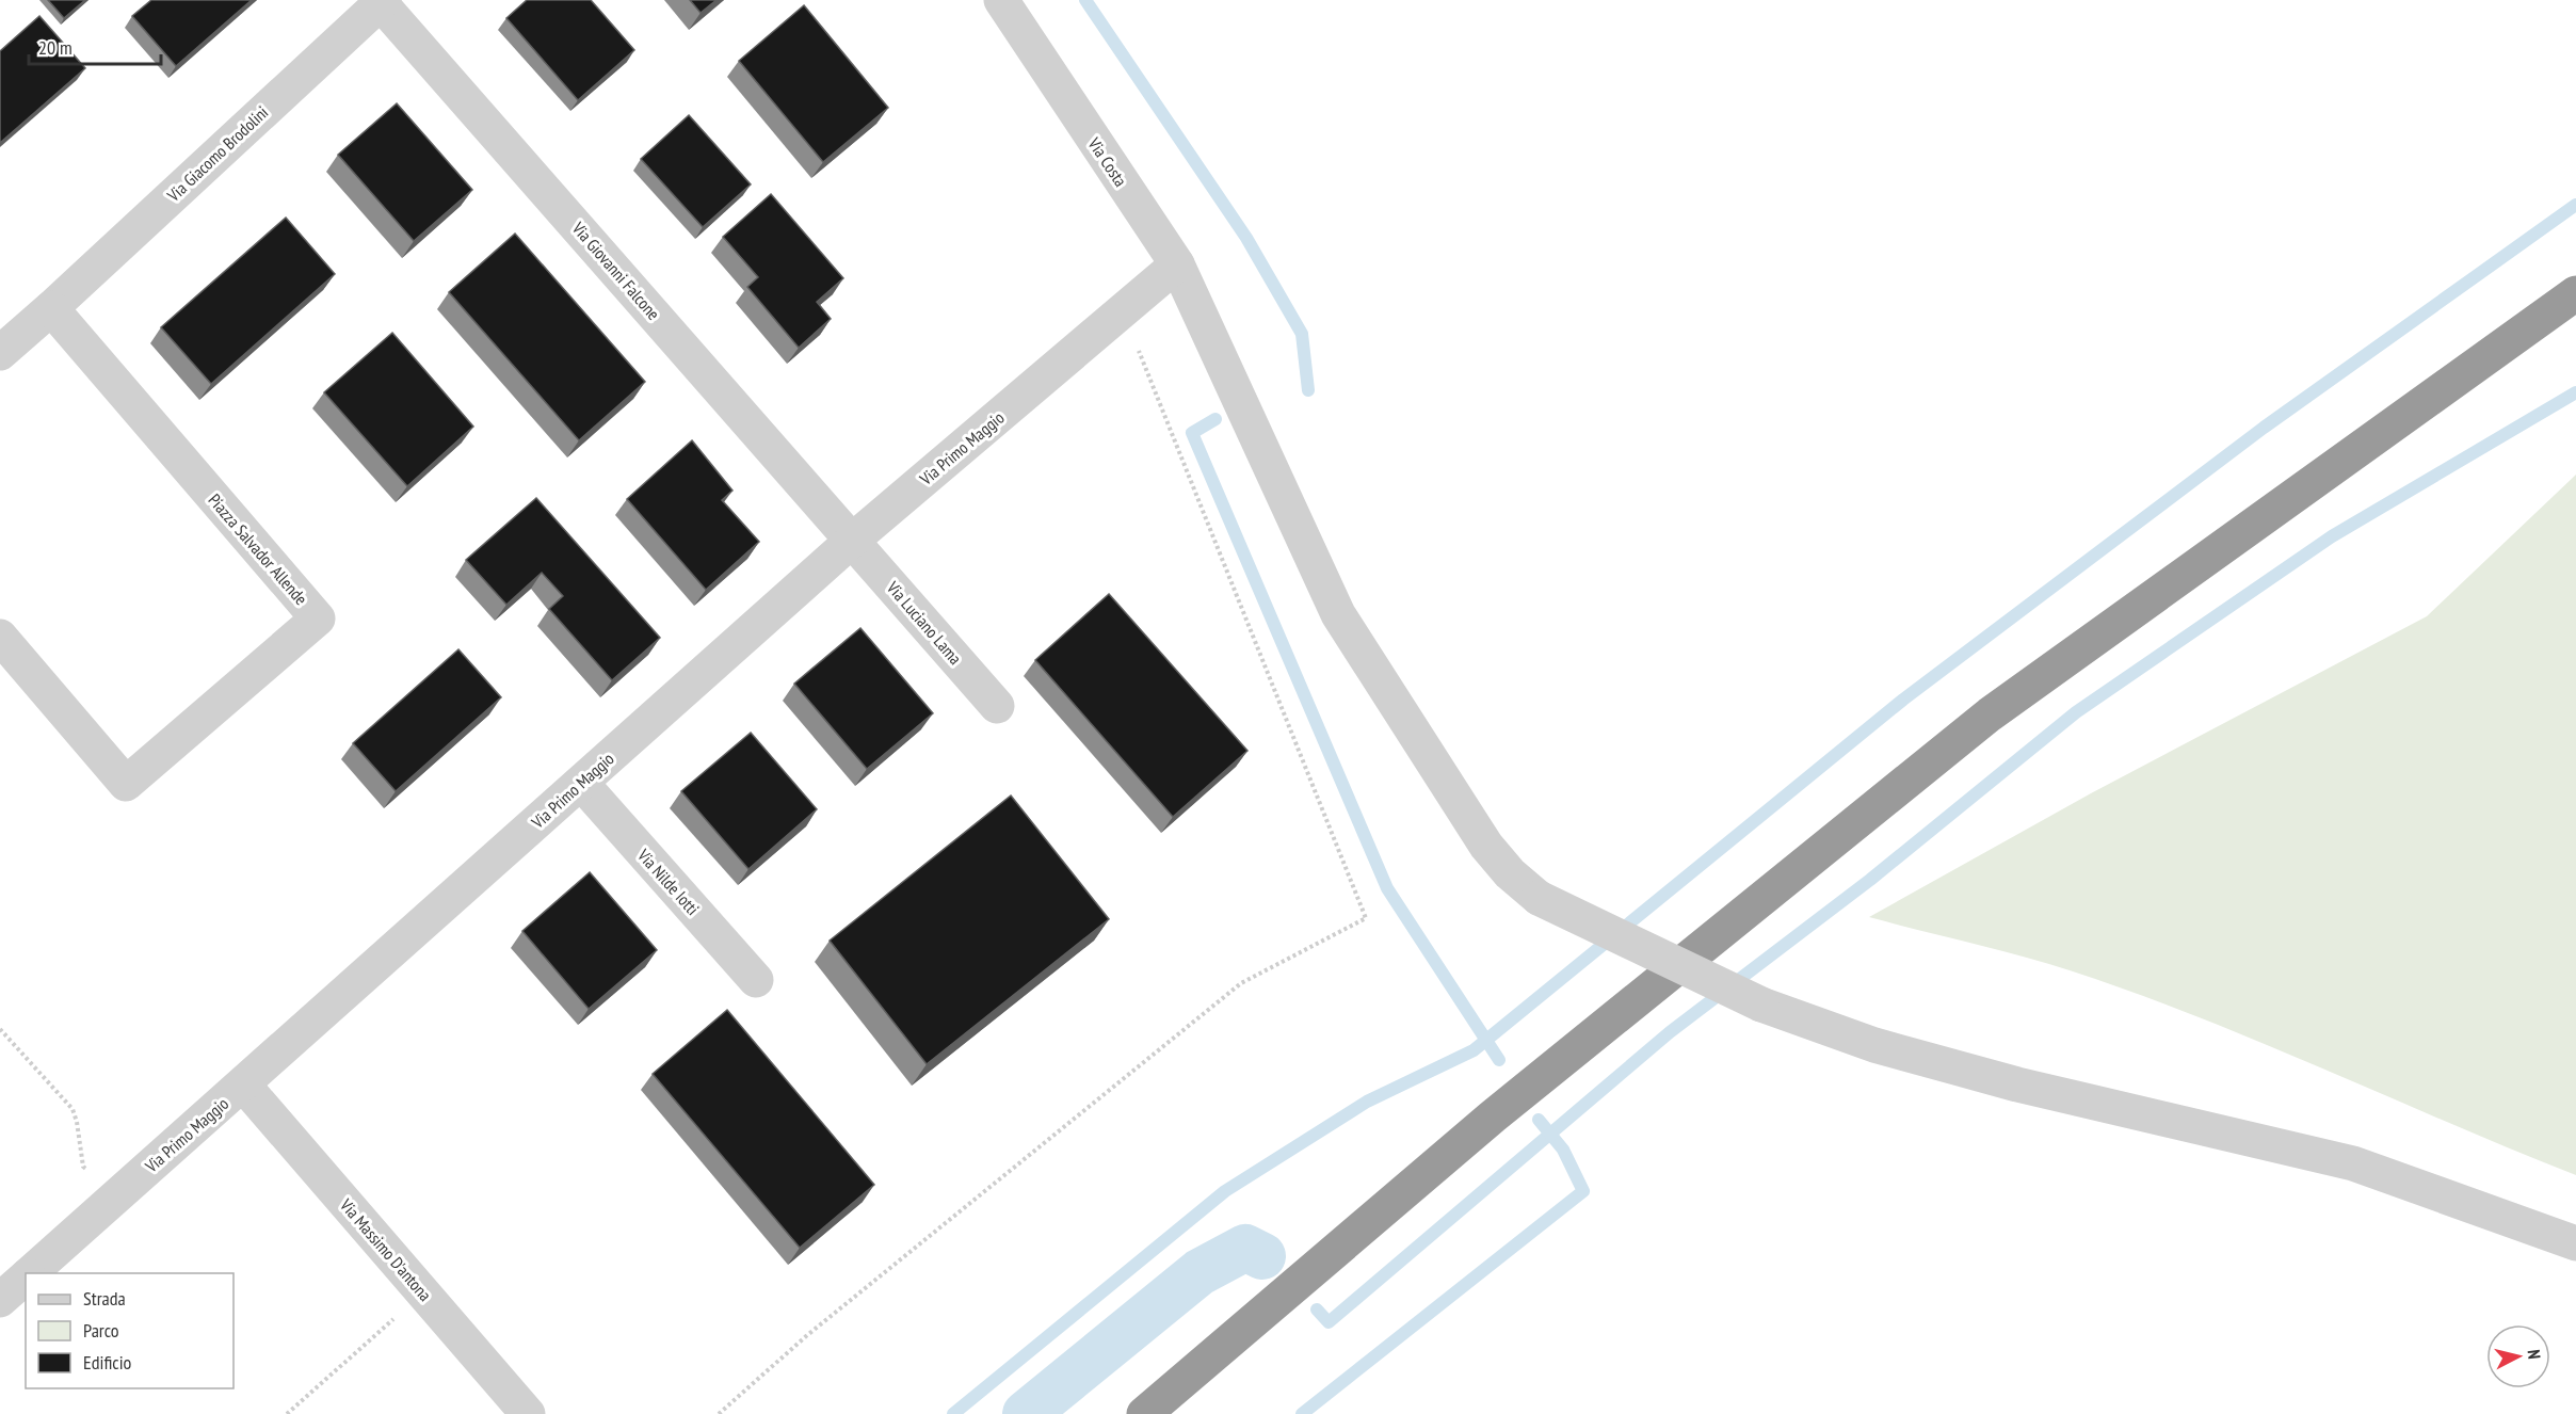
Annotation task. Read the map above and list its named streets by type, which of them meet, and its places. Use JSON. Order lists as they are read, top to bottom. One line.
{"streets":{"street":["Via Giacomo Brodolini","Via Costa","Via Giovanni Falcone","Via Primo Maggio","Piazza Salvador Allende","Via Luciano Lama","Via Nilde Iotti","Via Massimo D'antona"]},"crossings":[["Via Giacomo Brodolini","Via Giovanni Falcone"],["Via Giacomo Brodolini","Piazza Salvador Allende"],["Via Giovanni Falcone","Via Primo Maggio"],["Via Giovanni Falcone","Via Luciano Lama"],["Via Primo Maggio","Via Luciano Lama"],["Via Primo Maggio","Via Nilde Iotti"],["Via Primo Maggio","Via Massimo D'antona"]],"legend":["Strada","Parco","Edificio"],"scale_bar":"20 m","north":"right"}
